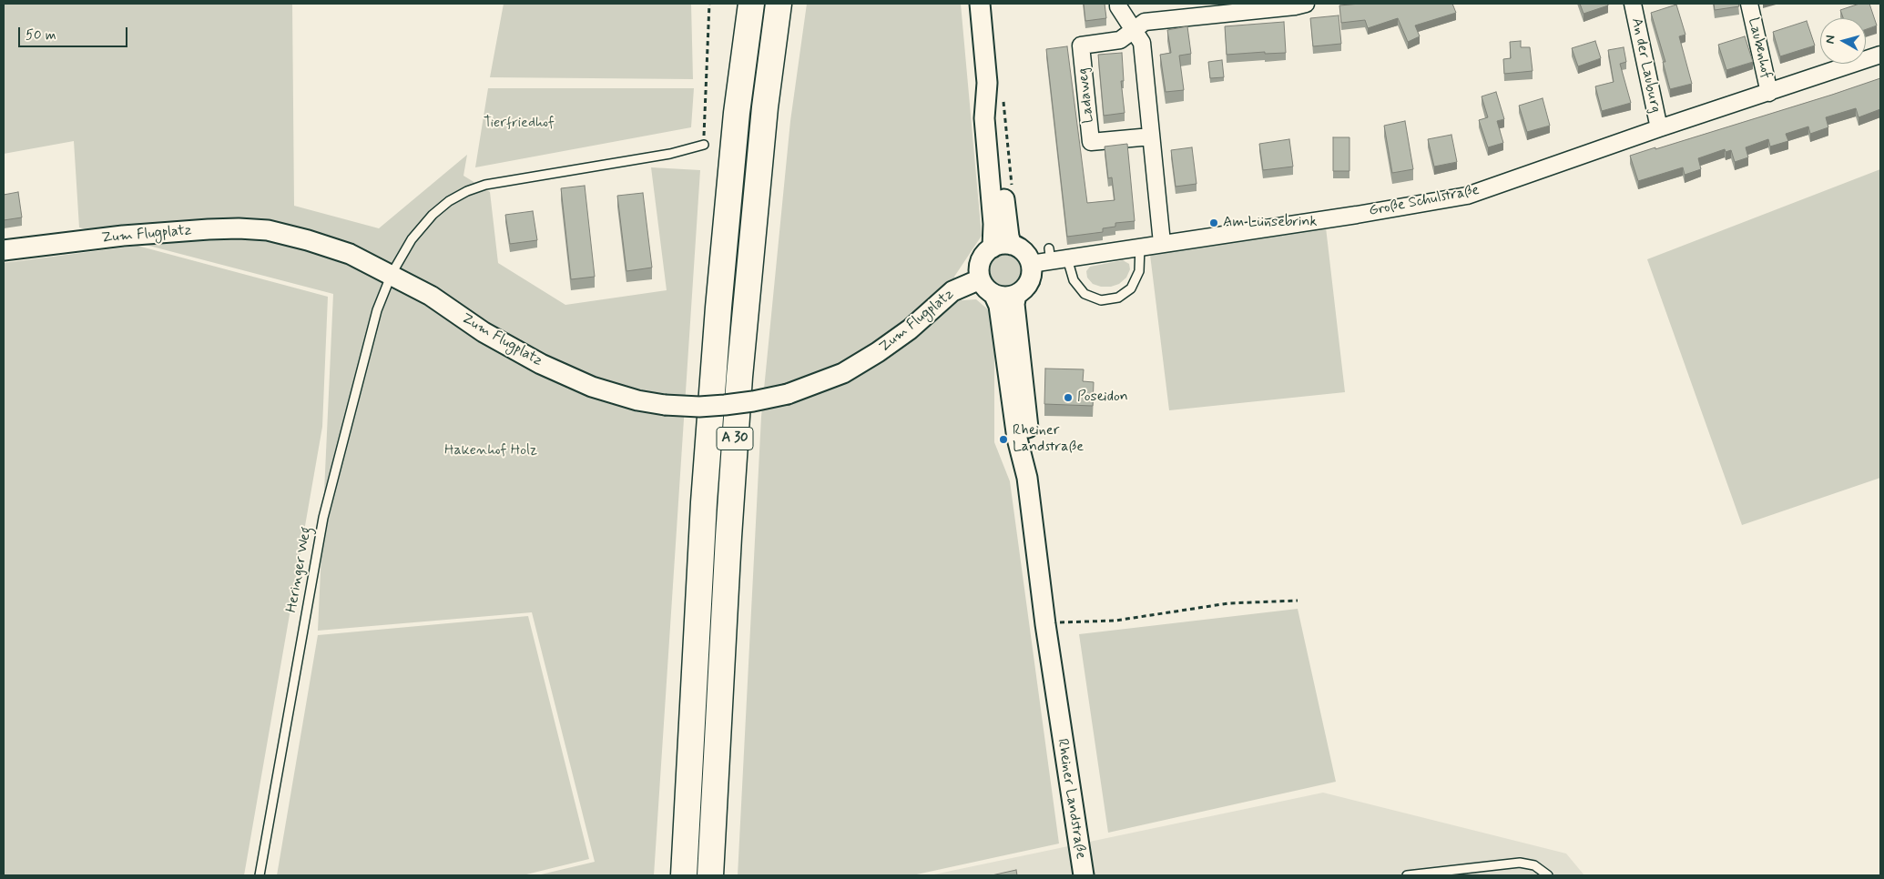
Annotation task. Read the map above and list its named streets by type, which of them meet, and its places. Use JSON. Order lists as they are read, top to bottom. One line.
{"streets":{"highway":["A 30"],"street":["Laubenhof","An der Lauburg","Ladaweg","Große Schulstraße","Zum Flugplatz","Rheiner Landstraße"],"lane":["Heringer Weg"]},"crossings":[["Laubenhof","Große Schulstraße"],["An der Lauburg","Große Schulstraße"],["Große Schulstraße","Zum Flugplatz"],["Große Schulstraße","Rheiner Landstraße"],["Zum Flugplatz","Heringer Weg"],["Zum Flugplatz","Rheiner Landstraße"]],"parks":["Tierfriedhof","Hakenhof Holz"],"places":["Am Lünsebrink","Poseidon","Rheiner Landstraße"],"scale_bar":"50 m","north":"left"}
